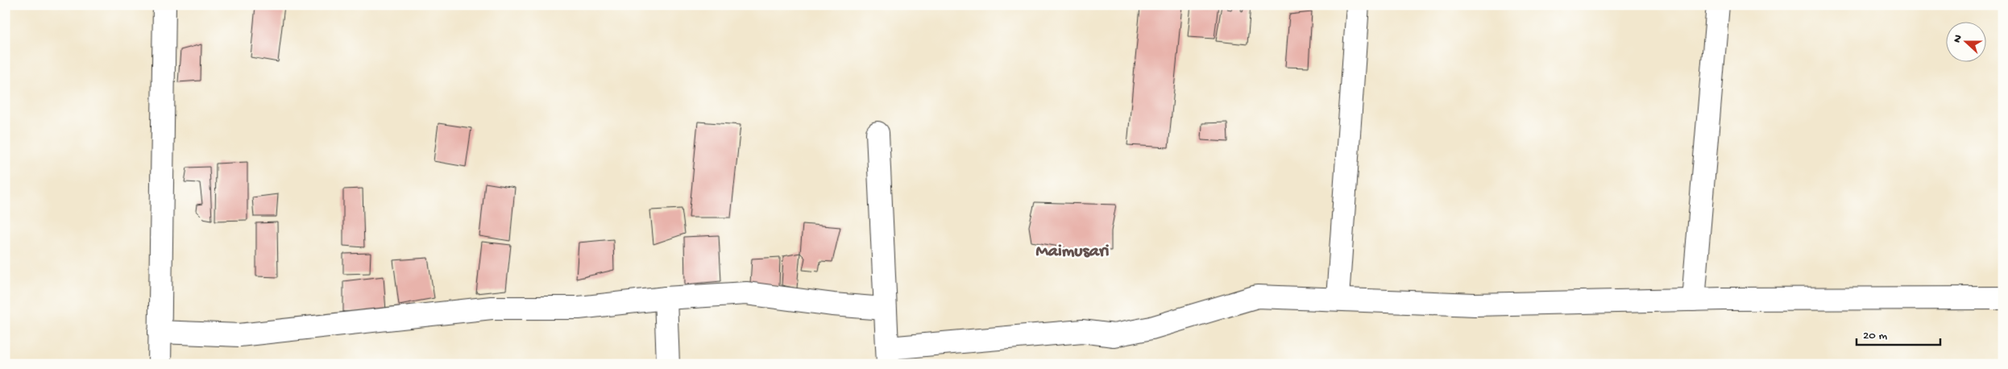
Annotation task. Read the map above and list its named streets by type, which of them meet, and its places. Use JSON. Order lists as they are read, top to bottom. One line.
{"districts":["Maimusari"],"scale_bar":"20 m","north":"left"}
